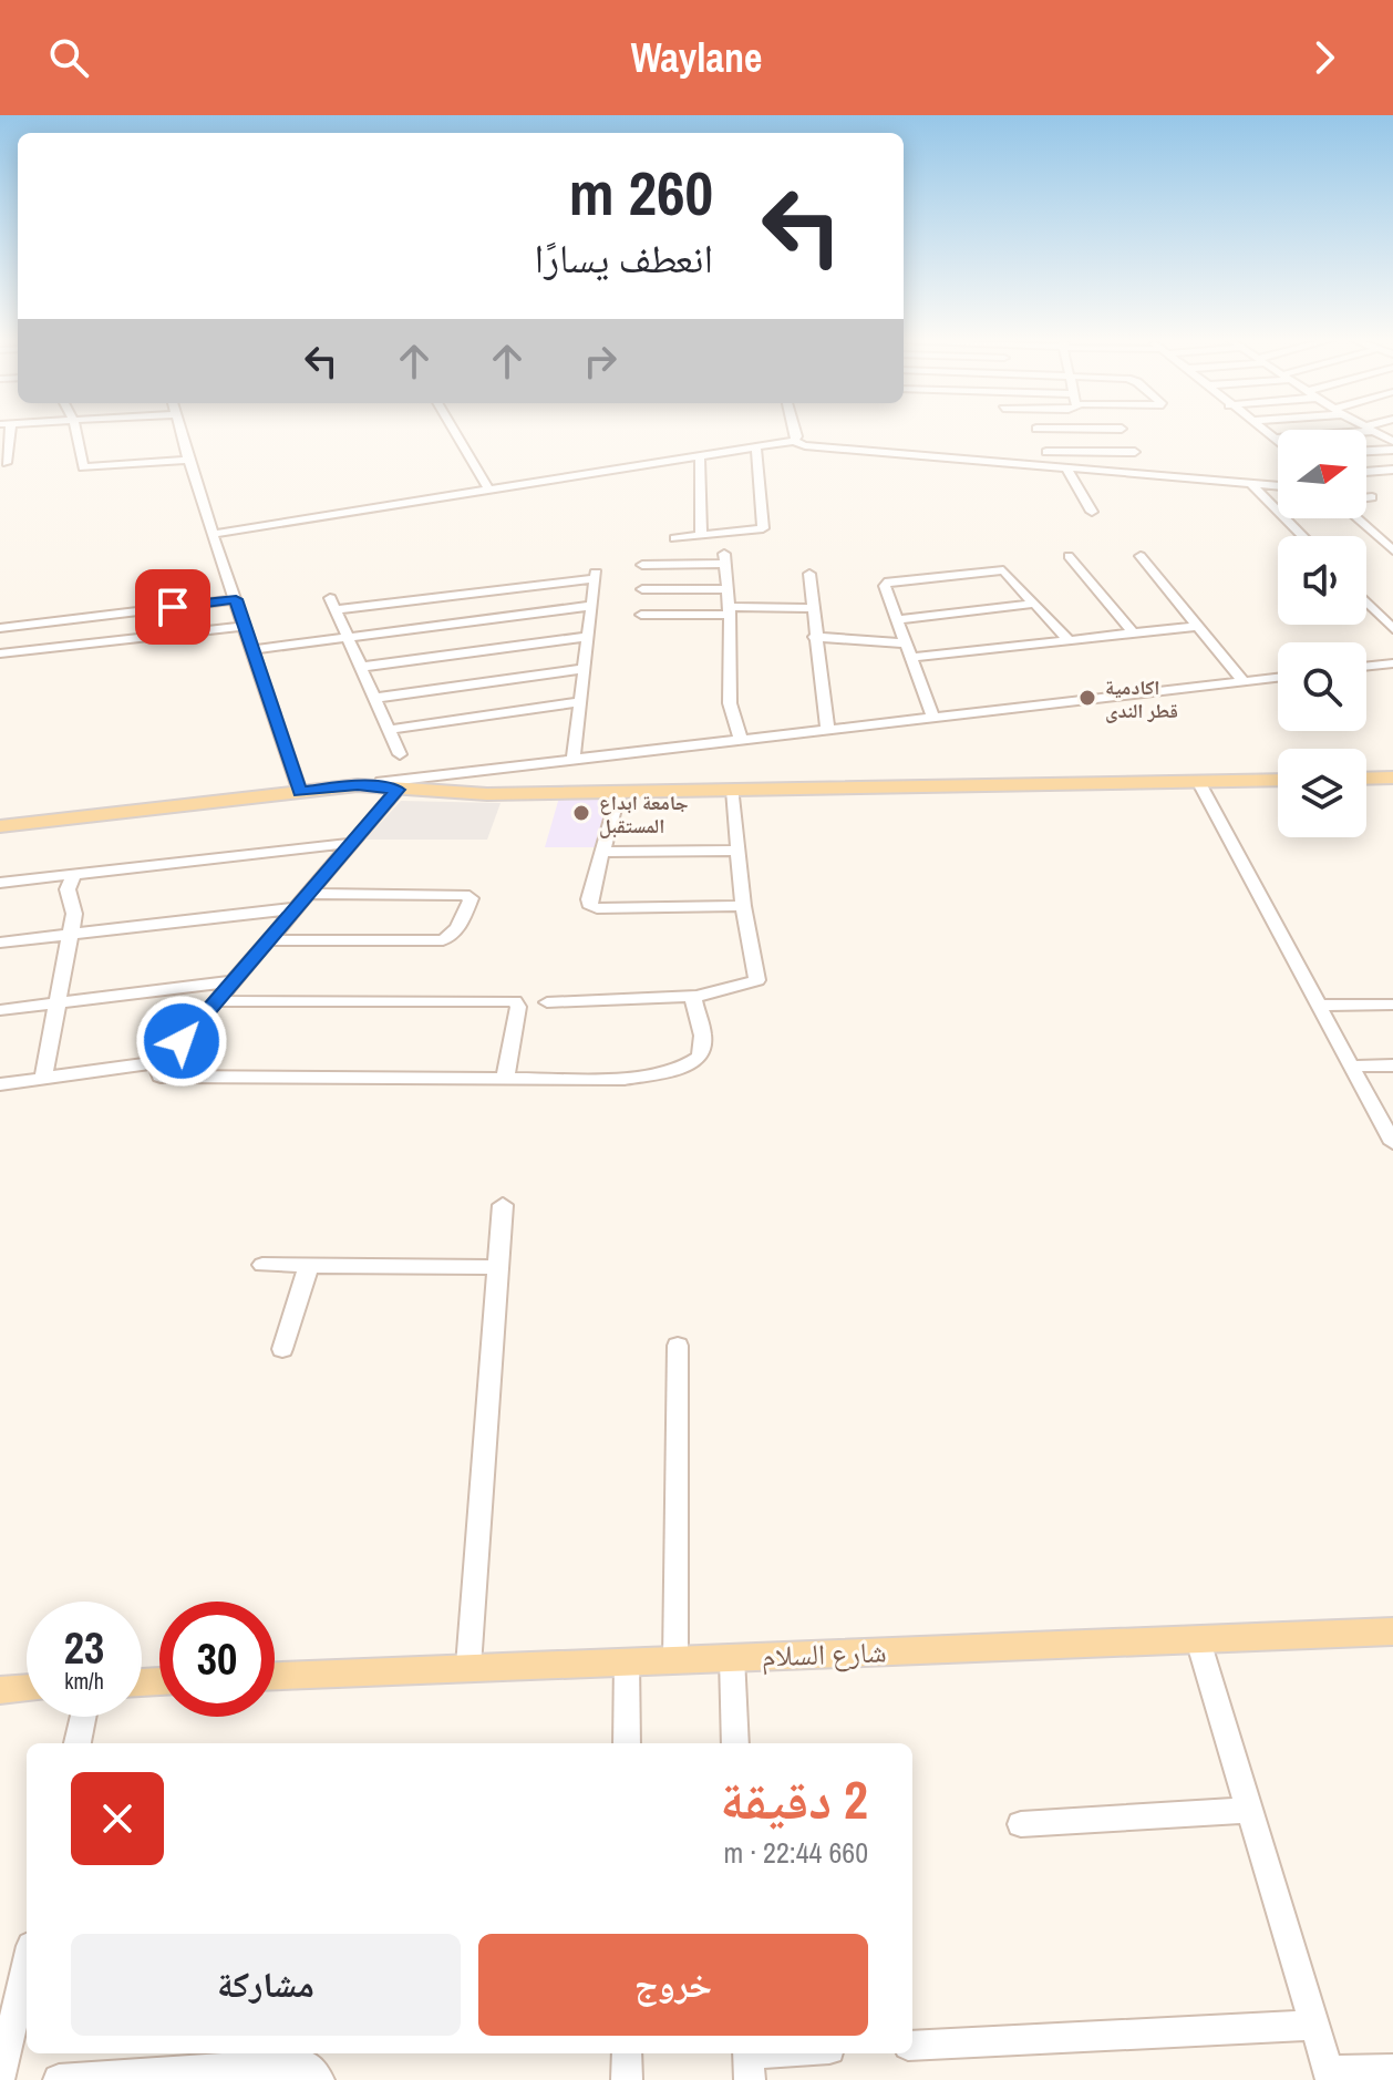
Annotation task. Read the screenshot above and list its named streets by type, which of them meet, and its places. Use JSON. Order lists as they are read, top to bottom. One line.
{"streets":{"main road":["شارع السلام"]},"places":["اكادمية قطر الندى","جامعة ابداع المستقبل"],"north":"right","page":{"header":"Waylane","turn":["260 m","انعطف يسارًا"],"speed":"23 km/h","limit":"30","heading":["2 دقيقة","660 m · 22:44"],"buttons":["خروج","مشاركة"]}}
